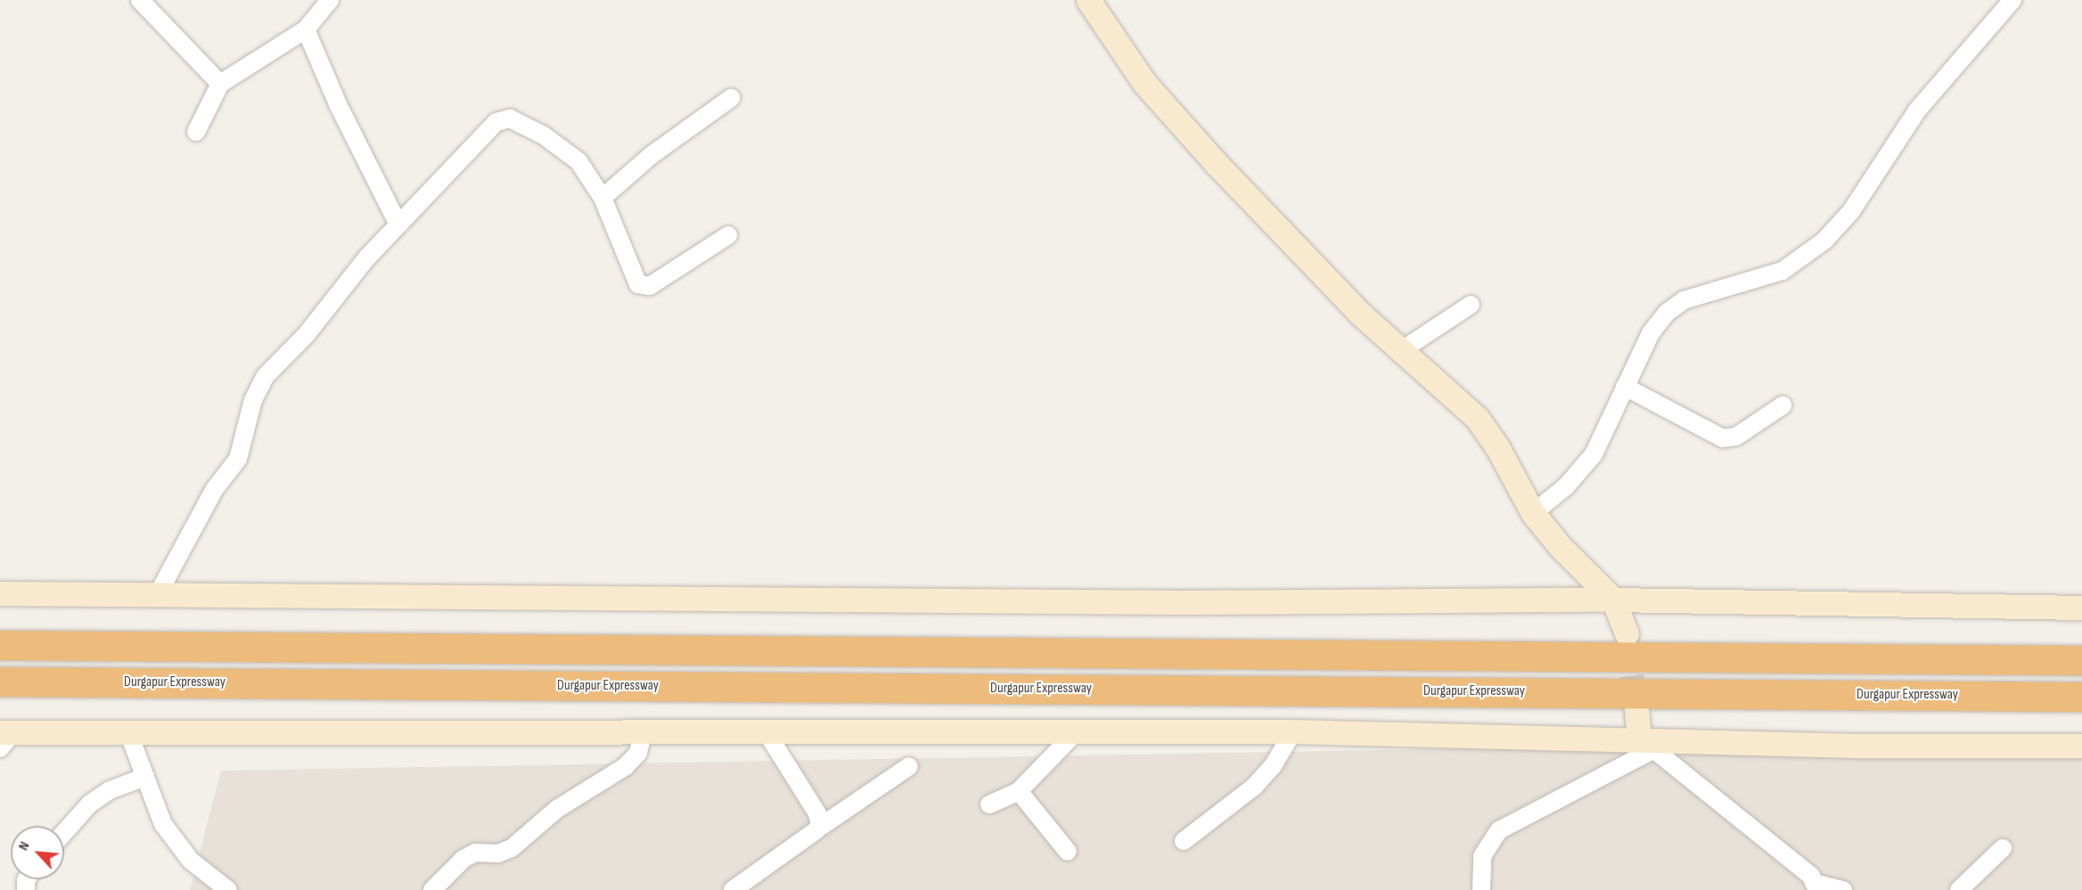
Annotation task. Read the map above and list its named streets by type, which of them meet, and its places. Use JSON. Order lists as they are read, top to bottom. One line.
{"streets":{"highway":["Durgapur Expressway"]},"north":"top left"}
